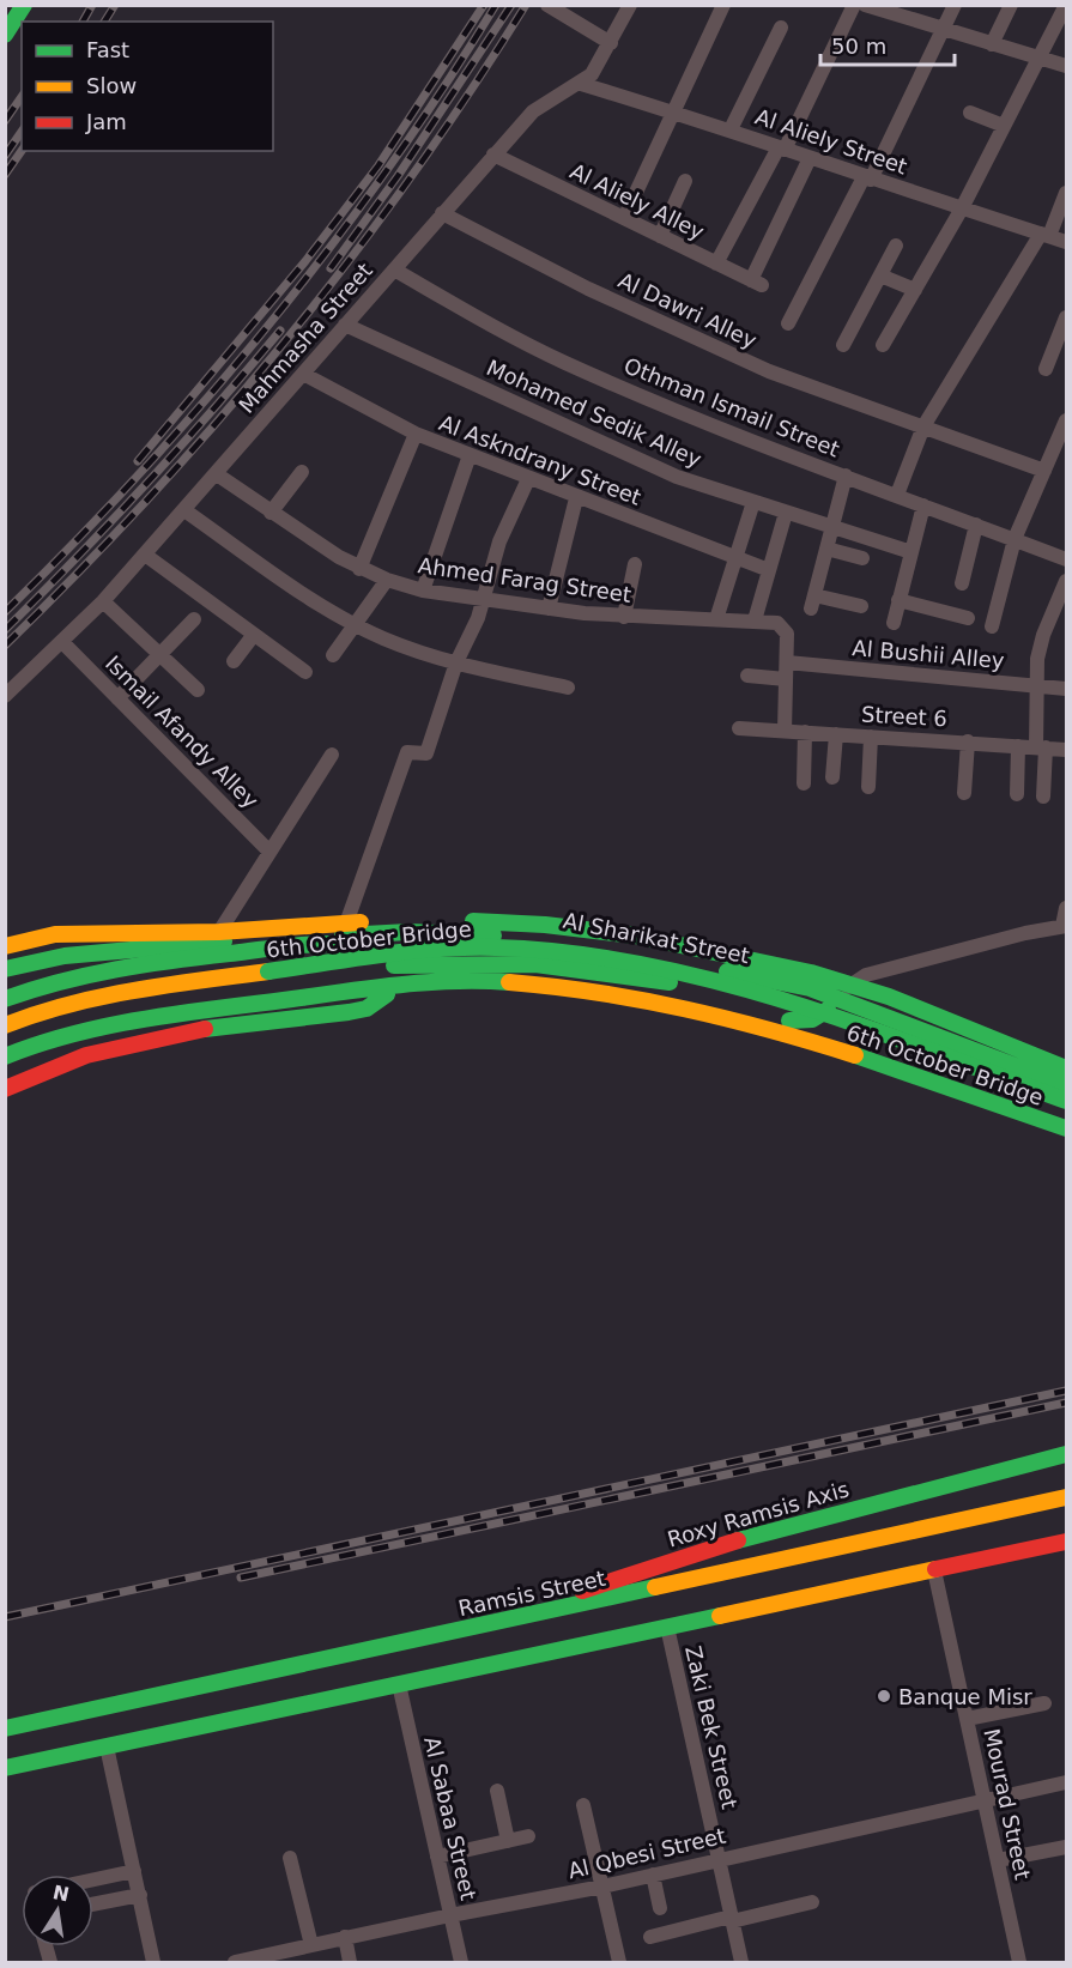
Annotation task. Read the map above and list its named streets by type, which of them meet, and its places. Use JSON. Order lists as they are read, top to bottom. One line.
{"streets":{"main road":["Al Sharikat Street","6th October Bridge","Roxy Ramsis Axis","Ramsis Street"],"street":["Al Aliely Street","Al Aliely Alley","Al Dawri Alley","Mahmasha Street","Othman Ismail Street","Mohamed Sedik Alley","Al Askndrany Street","Ahmed Farag Street","Al Bushii Alley","Street 6","Ismail Afandy Alley","Zaki Bek Street","Mourad Street","Al Sabaa Street","Al Qbesi Street"]},"crossings":[["Al Aliely Street","Al Aliely Alley"],["Al Aliely Street","Mahmasha Street"],["Al Aliely Alley","Mahmasha Street"],["Al Dawri Alley","Mahmasha Street"],["Mahmasha Street","Othman Ismail Street"],["Mahmasha Street","Mohamed Sedik Alley"],["Mahmasha Street","Al Askndrany Street"],["Mahmasha Street","Ahmed Farag Street"],["Mahmasha Street","Ismail Afandy Alley"],["Ahmed Farag Street","Al Bushii Alley"],["Roxy Ramsis Axis","Ramsis Street"],["Zaki Bek Street","Al Qbesi Street"],["Mourad Street","Al Qbesi Street"],["Al Sabaa Street","Al Qbesi Street"]],"places":["Banque Misr"],"legend":["Fast","Slow","Jam"],"scale_bar":"50 m","north":"top"}
